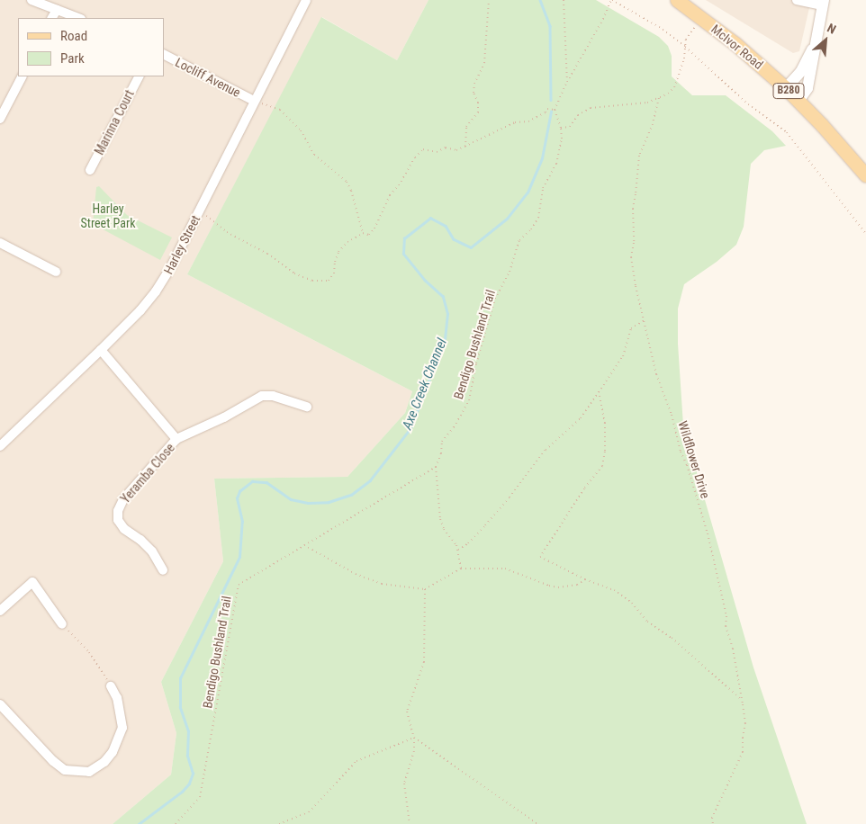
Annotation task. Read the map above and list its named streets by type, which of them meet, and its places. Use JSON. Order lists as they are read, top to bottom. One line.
{"streets":{"main road":["McIvor Road","B280"],"street":["Locliff Avenue","Marinna Court","Harley Street","Yeramba Close"],"path":["Bendigo Bushland Trail","Wildflower Drive"]},"crossings":[["Locliff Avenue","Harley Street"],["Harley Street","Yeramba Close"]],"water":["Axe Creek Channel"],"parks":["Harley Street Park"],"legend":["Road","Park"],"north":"top right"}
